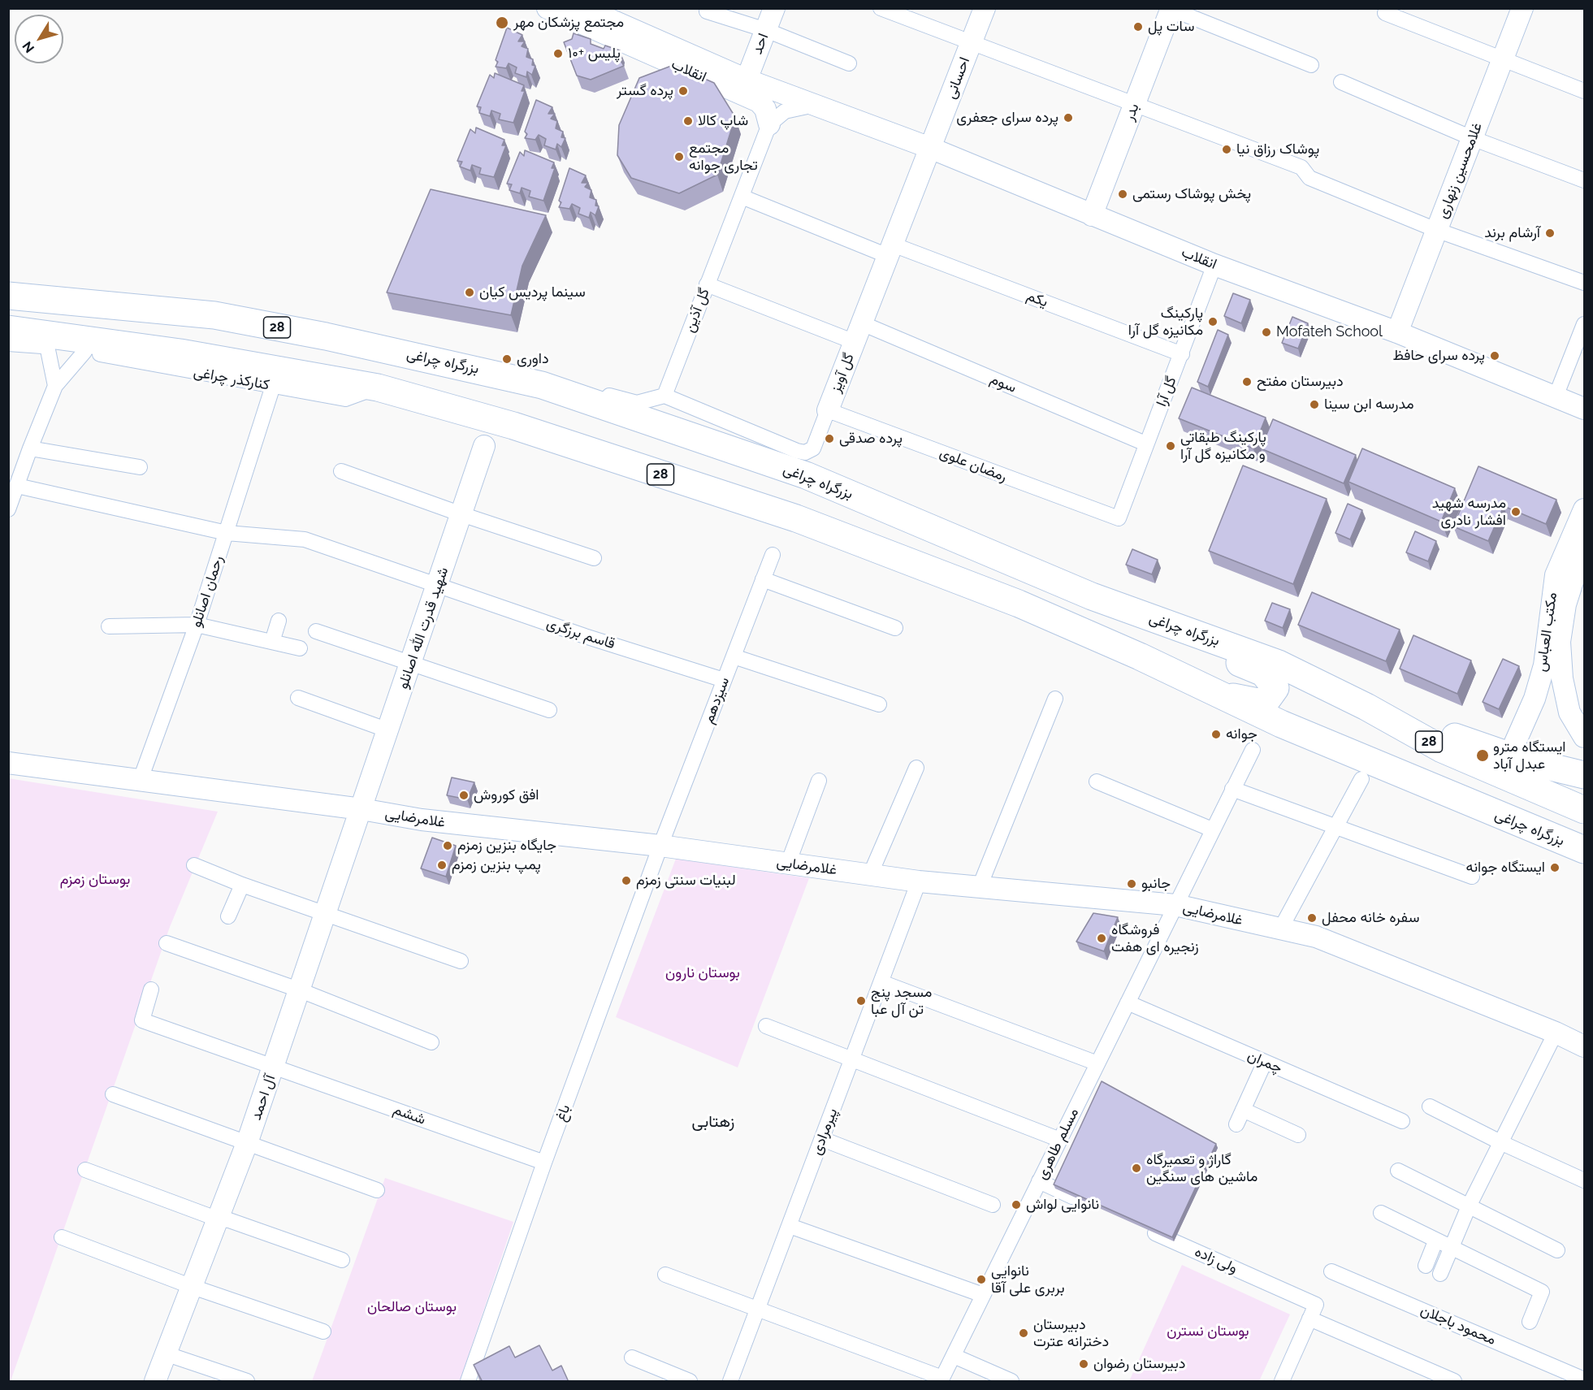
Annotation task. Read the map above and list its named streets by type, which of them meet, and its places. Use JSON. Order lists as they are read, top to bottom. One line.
{"streets":{"highway":["28","بزرگراه چراغی"],"street":["احد","انقلاب","احسانی","بدر","غلامحسین زنهاری","یکم","گل آذین","گل آویز","کنارکذر چراغی","سوم","گل آرا","رمضان علوی","رحمان اصانلو","شهید قدرت الله اصانلو","مکتب العباس","قاسم برزگری","سیزدهم","غلامرضایی","چمران","آل احمد","باغ","ششم","پیرمرادی","مسلم طاهری","ولی زاده","محمود باجلان"]},"crossings":[["احد","انقلاب"],["انقلاب","احسانی"],["انقلاب","بدر"],["انقلاب","غلامحسین زنهاری"],["انقلاب","گل آذین"],["انقلاب","گل آویز"],["انقلاب","گل آرا"],["احسانی","گل آویز"],["یکم","گل آذین"],["یکم","گل آویز"],["یکم","گل آرا"],["گل آذین","گل آویز"],["گل آذین","سوم"],["بزرگراه چراغی","کنارکذر چراغی"],["گل آویز","سوم"],["گل آویز","رمضان علوی"],["کنارکذر چراغی","رحمان اصانلو"],["سوم","گل آرا"],["گل آرا","رمضان علوی"],["رحمان اصانلو","قاسم برزگری"],["رحمان اصانلو","غلامرضایی"],["شهید قدرت الله اصانلو","قاسم برزگری"],["شهید قدرت الله اصانلو","غلامرضایی"],["شهید قدرت الله اصانلو","آل احمد"],["قاسم برزگری","سیزدهم"],["سیزدهم","غلامرضایی"],["سیزدهم","باغ"],["غلامرضایی","آل احمد"],["غلامرضایی","باغ"],["غلامرضایی","پیرمرادی"],["غلامرضایی","مسلم طاهری"],["چمران","مسلم طاهری"],["آل احمد","ششم"],["باغ","ششم"]],"districts":["زهتابی"],"parks":["بوستان زمزم","بوستان نارون","بوستان صالحان","بوستان نسترن"],"places":["مجتمع پزشکان مهر","سات پل","پلیس +۱۰","پرده گستر","پرده سرای جعفری","شاپ کالا","پوشاک رزاق نیا","مجتمع تجاری جوانه","پخش پوشاک رستمی","آرشام برند","سینما پردیس کیان","پارکینگ مکانیزه گل آرا","Mofateh School","پرده سرای حافظ","داوری","دبیرستان مفتح","مدرسه ابن سینا","پرده صدقی","پارکینگ طبقاتی و مکانیزه گل آرا","مدرسه شهید افشار نادری","جوانه","ایستگاه مترو عبدل آباد","افق کوروش","جایگاه بنزین زمزم","پمپ بنزین زمزم","ایستگاه جوانه","لبنیات سنتی زمزم","جانبو","سفره خانه محفل","فروشگاه زنجیره ای هفت","مسجد پنج تن آل عبا","گاراژ و تعمیرگاه ماشین های سنگین","نانوایی لواش","نانوایی بربری علی آقا","دبیرستان دخترانه عترت","دبیرستان رضوان"],"north":"bottom left"}
